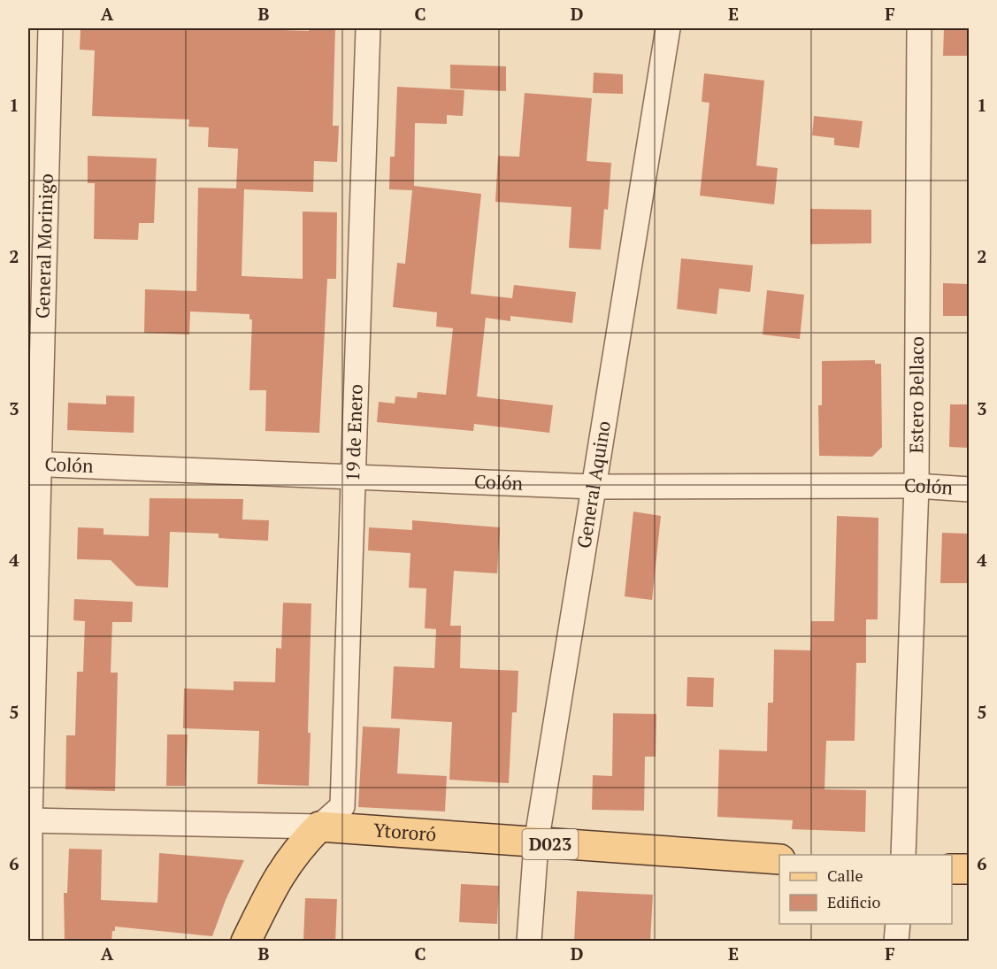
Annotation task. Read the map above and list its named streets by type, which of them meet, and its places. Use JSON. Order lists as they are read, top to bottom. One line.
{"streets":{"main road":["Ytororó","D023"],"street":["General Morinigo","Estero Bellaco","19 de Enero","Colón","General Aquino"]},"crossings":[["General Morinigo","Colón"],["General Morinigo","Ytororó"],["Estero Bellaco","Colón"],["19 de Enero","Colón"],["19 de Enero","Ytororó"],["Colón","General Aquino"],["General Aquino","Ytororó"]],"legend":["Calle","Edificio"],"grid":{"columns":["A","B","C","D","E","F"],"rows":["1","2","3","4","5","6"]}}
